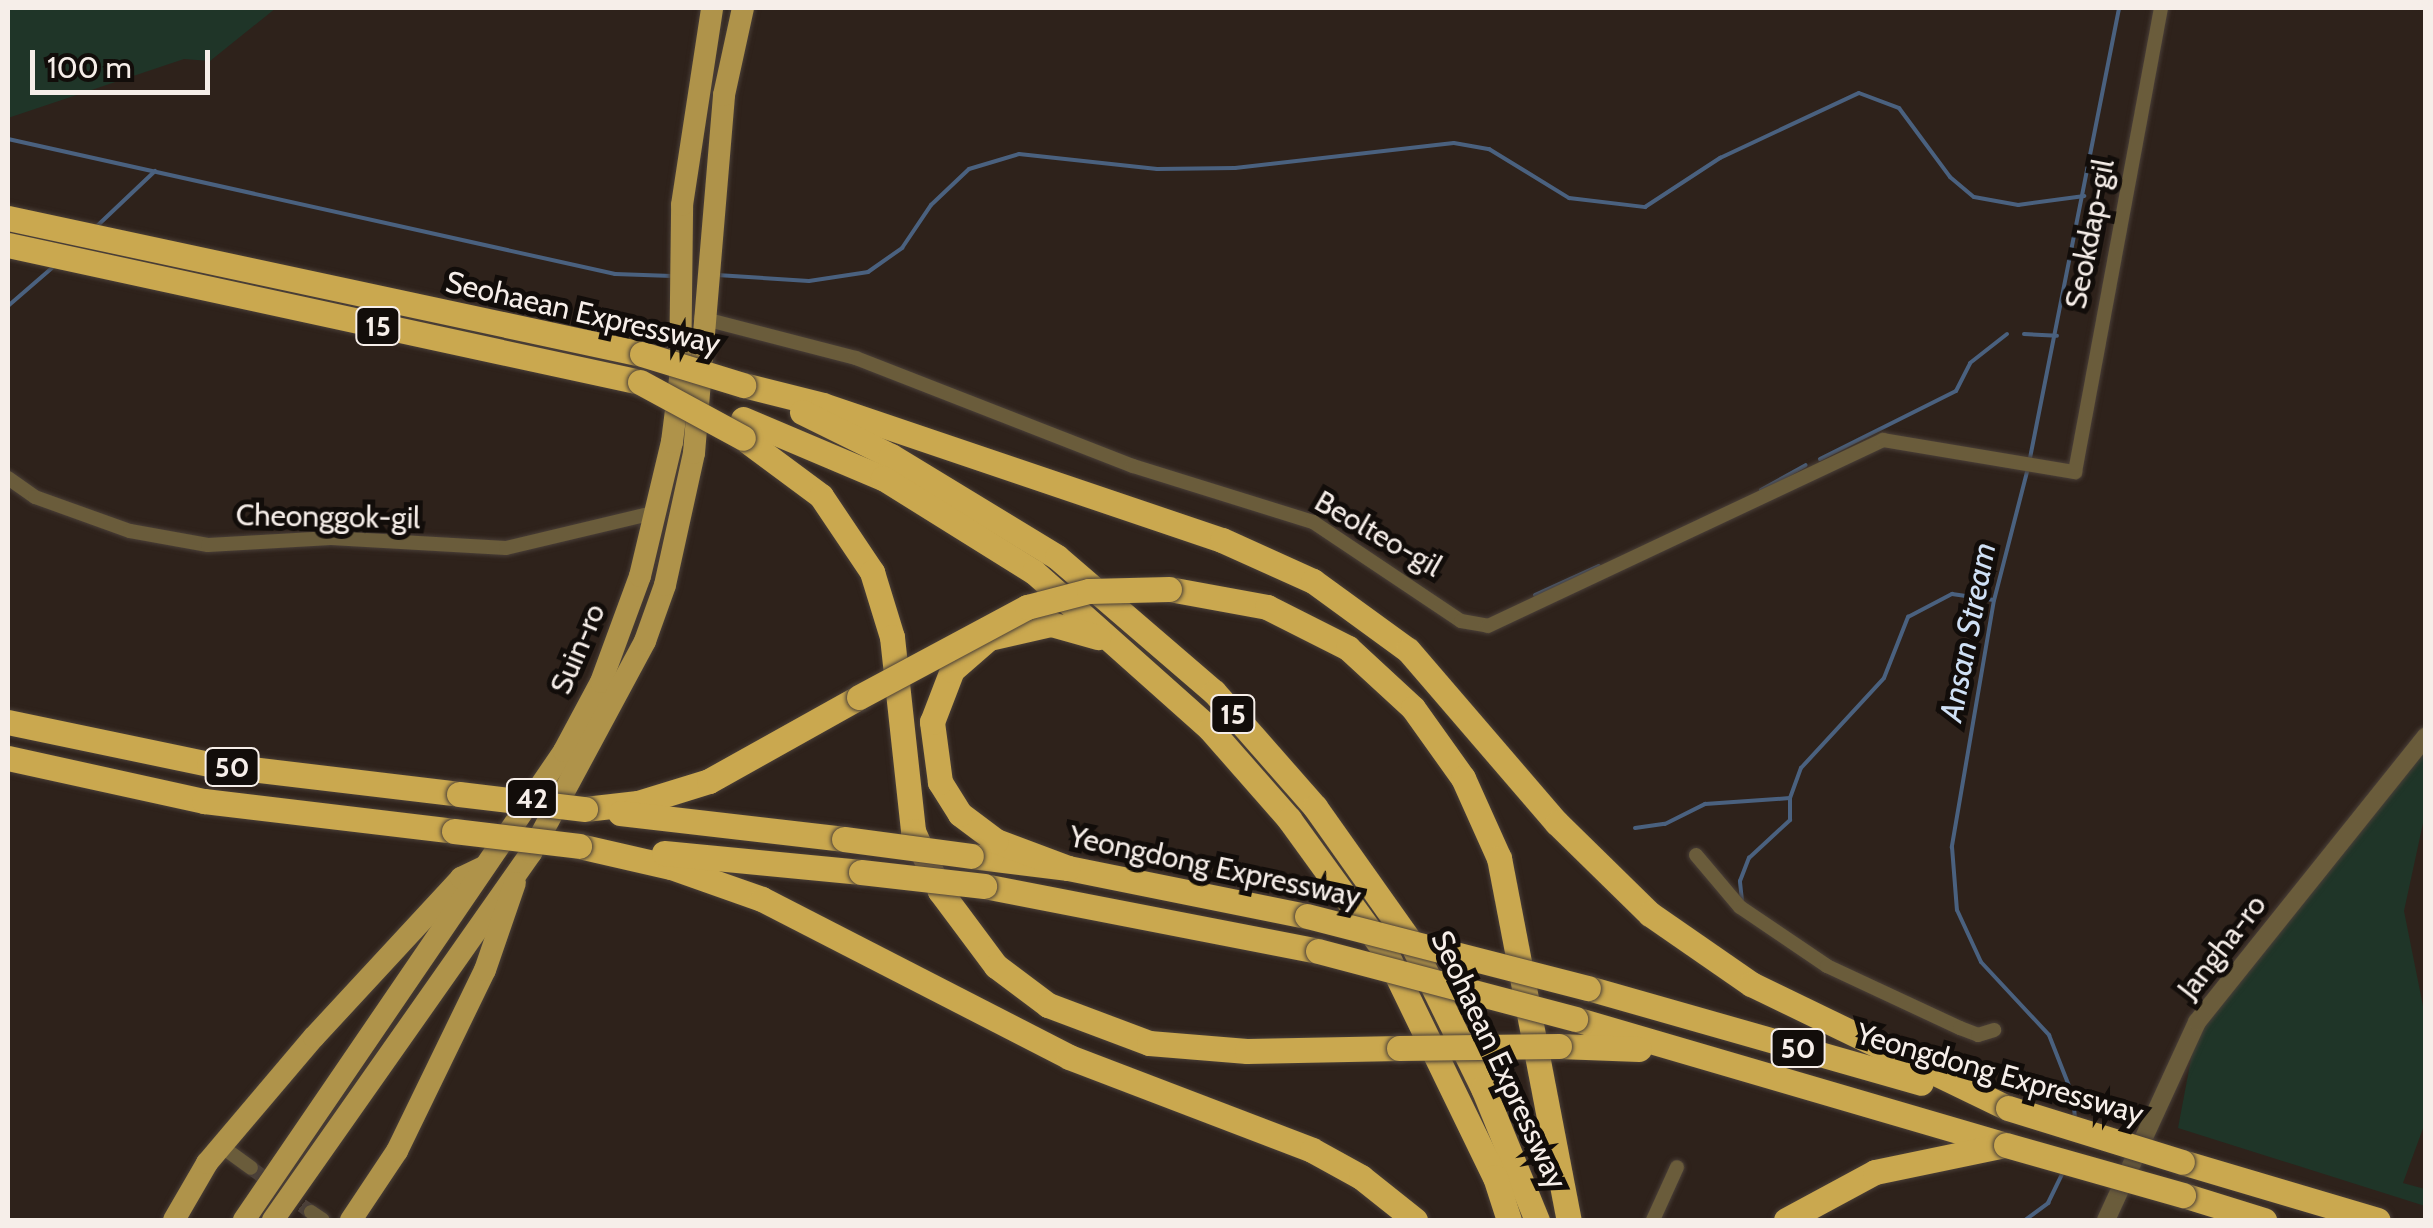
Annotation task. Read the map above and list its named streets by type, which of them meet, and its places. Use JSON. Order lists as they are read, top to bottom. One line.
{"streets":{"highway":["Seohaean Expressway","15","50","Yeongdong Expressway"],"main road":["Suin-ro","42"],"street":["Seokdap-gil","Cheonggok-gil","Beolteo-gil","Jangha-ro"]},"crossings":[["Seokdap-gil","Beolteo-gil"],["Cheonggok-gil","Suin-ro"],["Beolteo-gil","Suin-ro"]],"water":["Ansan Stream"],"scale_bar":"100 m"}
